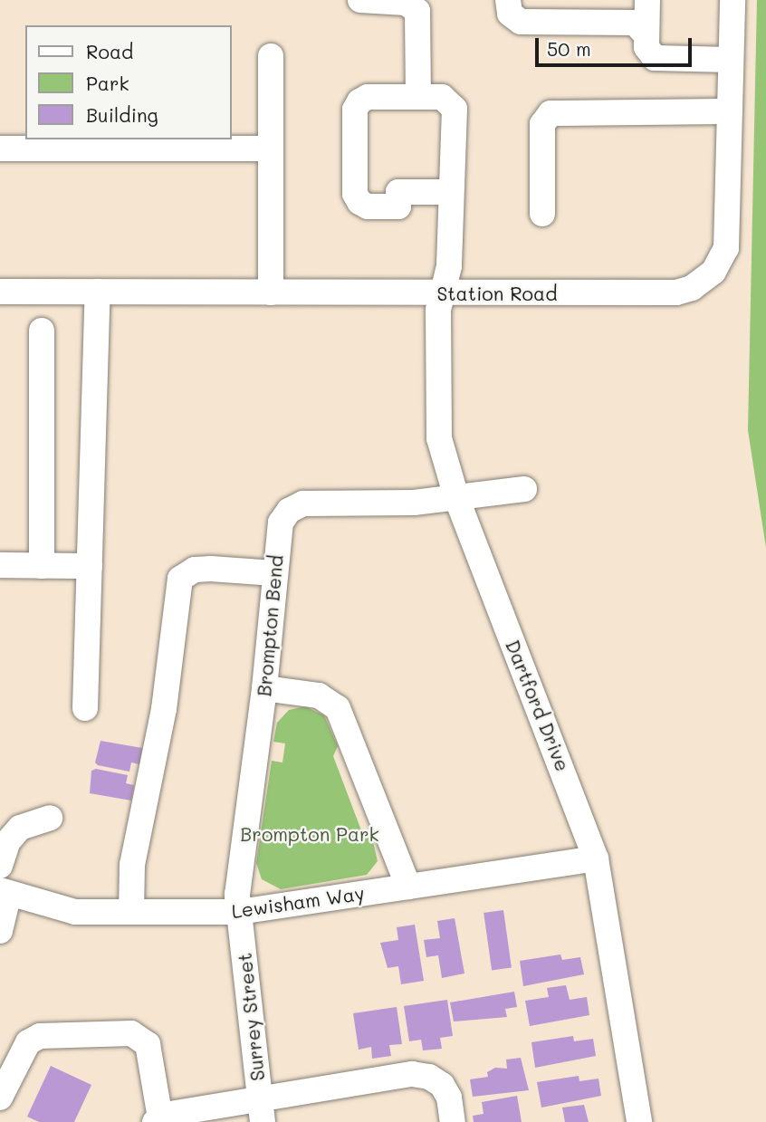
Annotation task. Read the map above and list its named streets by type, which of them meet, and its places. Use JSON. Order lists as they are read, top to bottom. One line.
{"streets":{"street":["Station Road","Brompton Bend","Dartford Drive","Lewisham Way","Surrey Street"]},"crossings":[["Station Road","Dartford Drive"],["Brompton Bend","Dartford Drive"],["Brompton Bend","Lewisham Way"],["Brompton Bend","Surrey Street"],["Dartford Drive","Lewisham Way"],["Lewisham Way","Surrey Street"]],"parks":["Brompton Park"],"legend":["Road","Park","Building"],"scale_bar":"50 m"}
